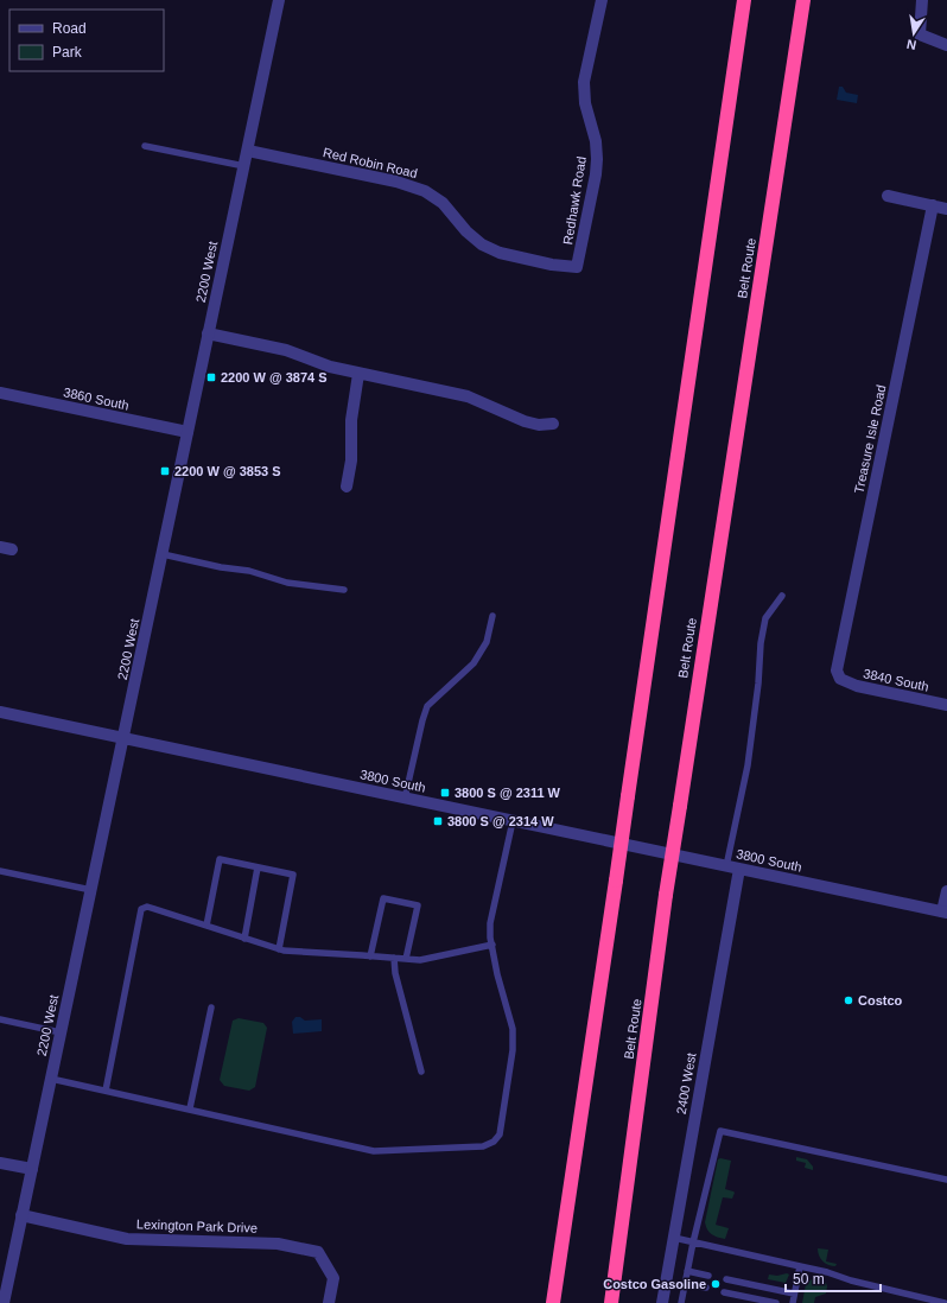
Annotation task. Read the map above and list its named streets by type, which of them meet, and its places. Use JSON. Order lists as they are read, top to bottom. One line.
{"streets":{"highway":["Belt Route"],"street":["Red Robin Road","Redhawk Road","2200 West","3860 South","Treasure Isle Road","3840 South","3800 South","2400 West","Lexington Park Drive"]},"crossings":[["Red Robin Road","Redhawk Road"],["Red Robin Road","2200 West"],["2200 West","3860 South"],["2200 West","3800 South"],["2200 West","Lexington Park Drive"],["Treasure Isle Road","3840 South"],["3800 South","2400 West"]],"places":{"transit":["2200 W @ 3874 S","2200 W @ 3853 S","3800 S @ 2311 W","3800 S @ 2314 W"],"other":["Costco","Costco Gasoline"]},"legend":["Road","Park"],"scale_bar":"50 m","north":"bottom"}
